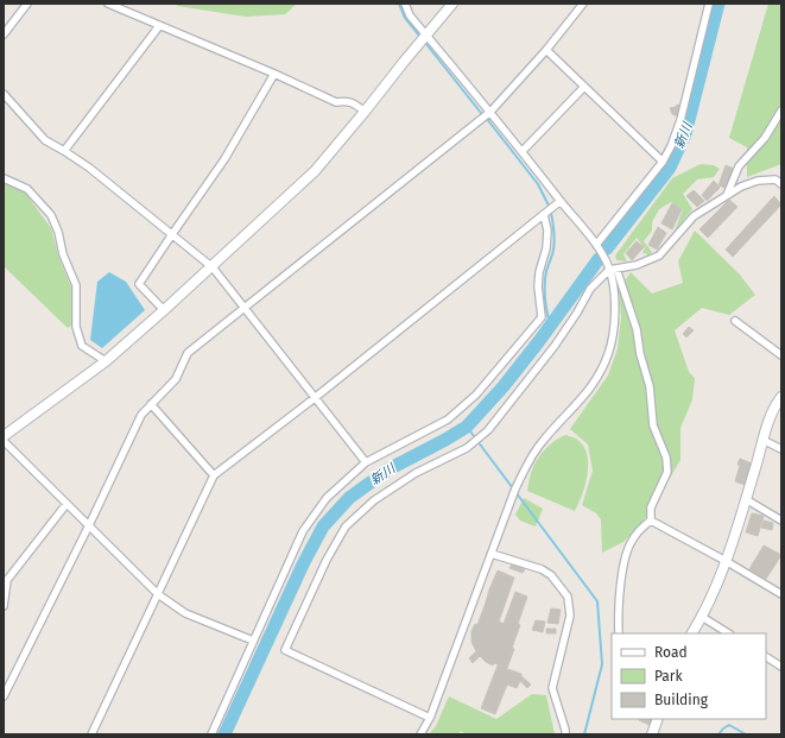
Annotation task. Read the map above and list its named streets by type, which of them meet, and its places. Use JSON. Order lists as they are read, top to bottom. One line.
{"water":["新川"],"legend":["Road","Park","Building"]}
